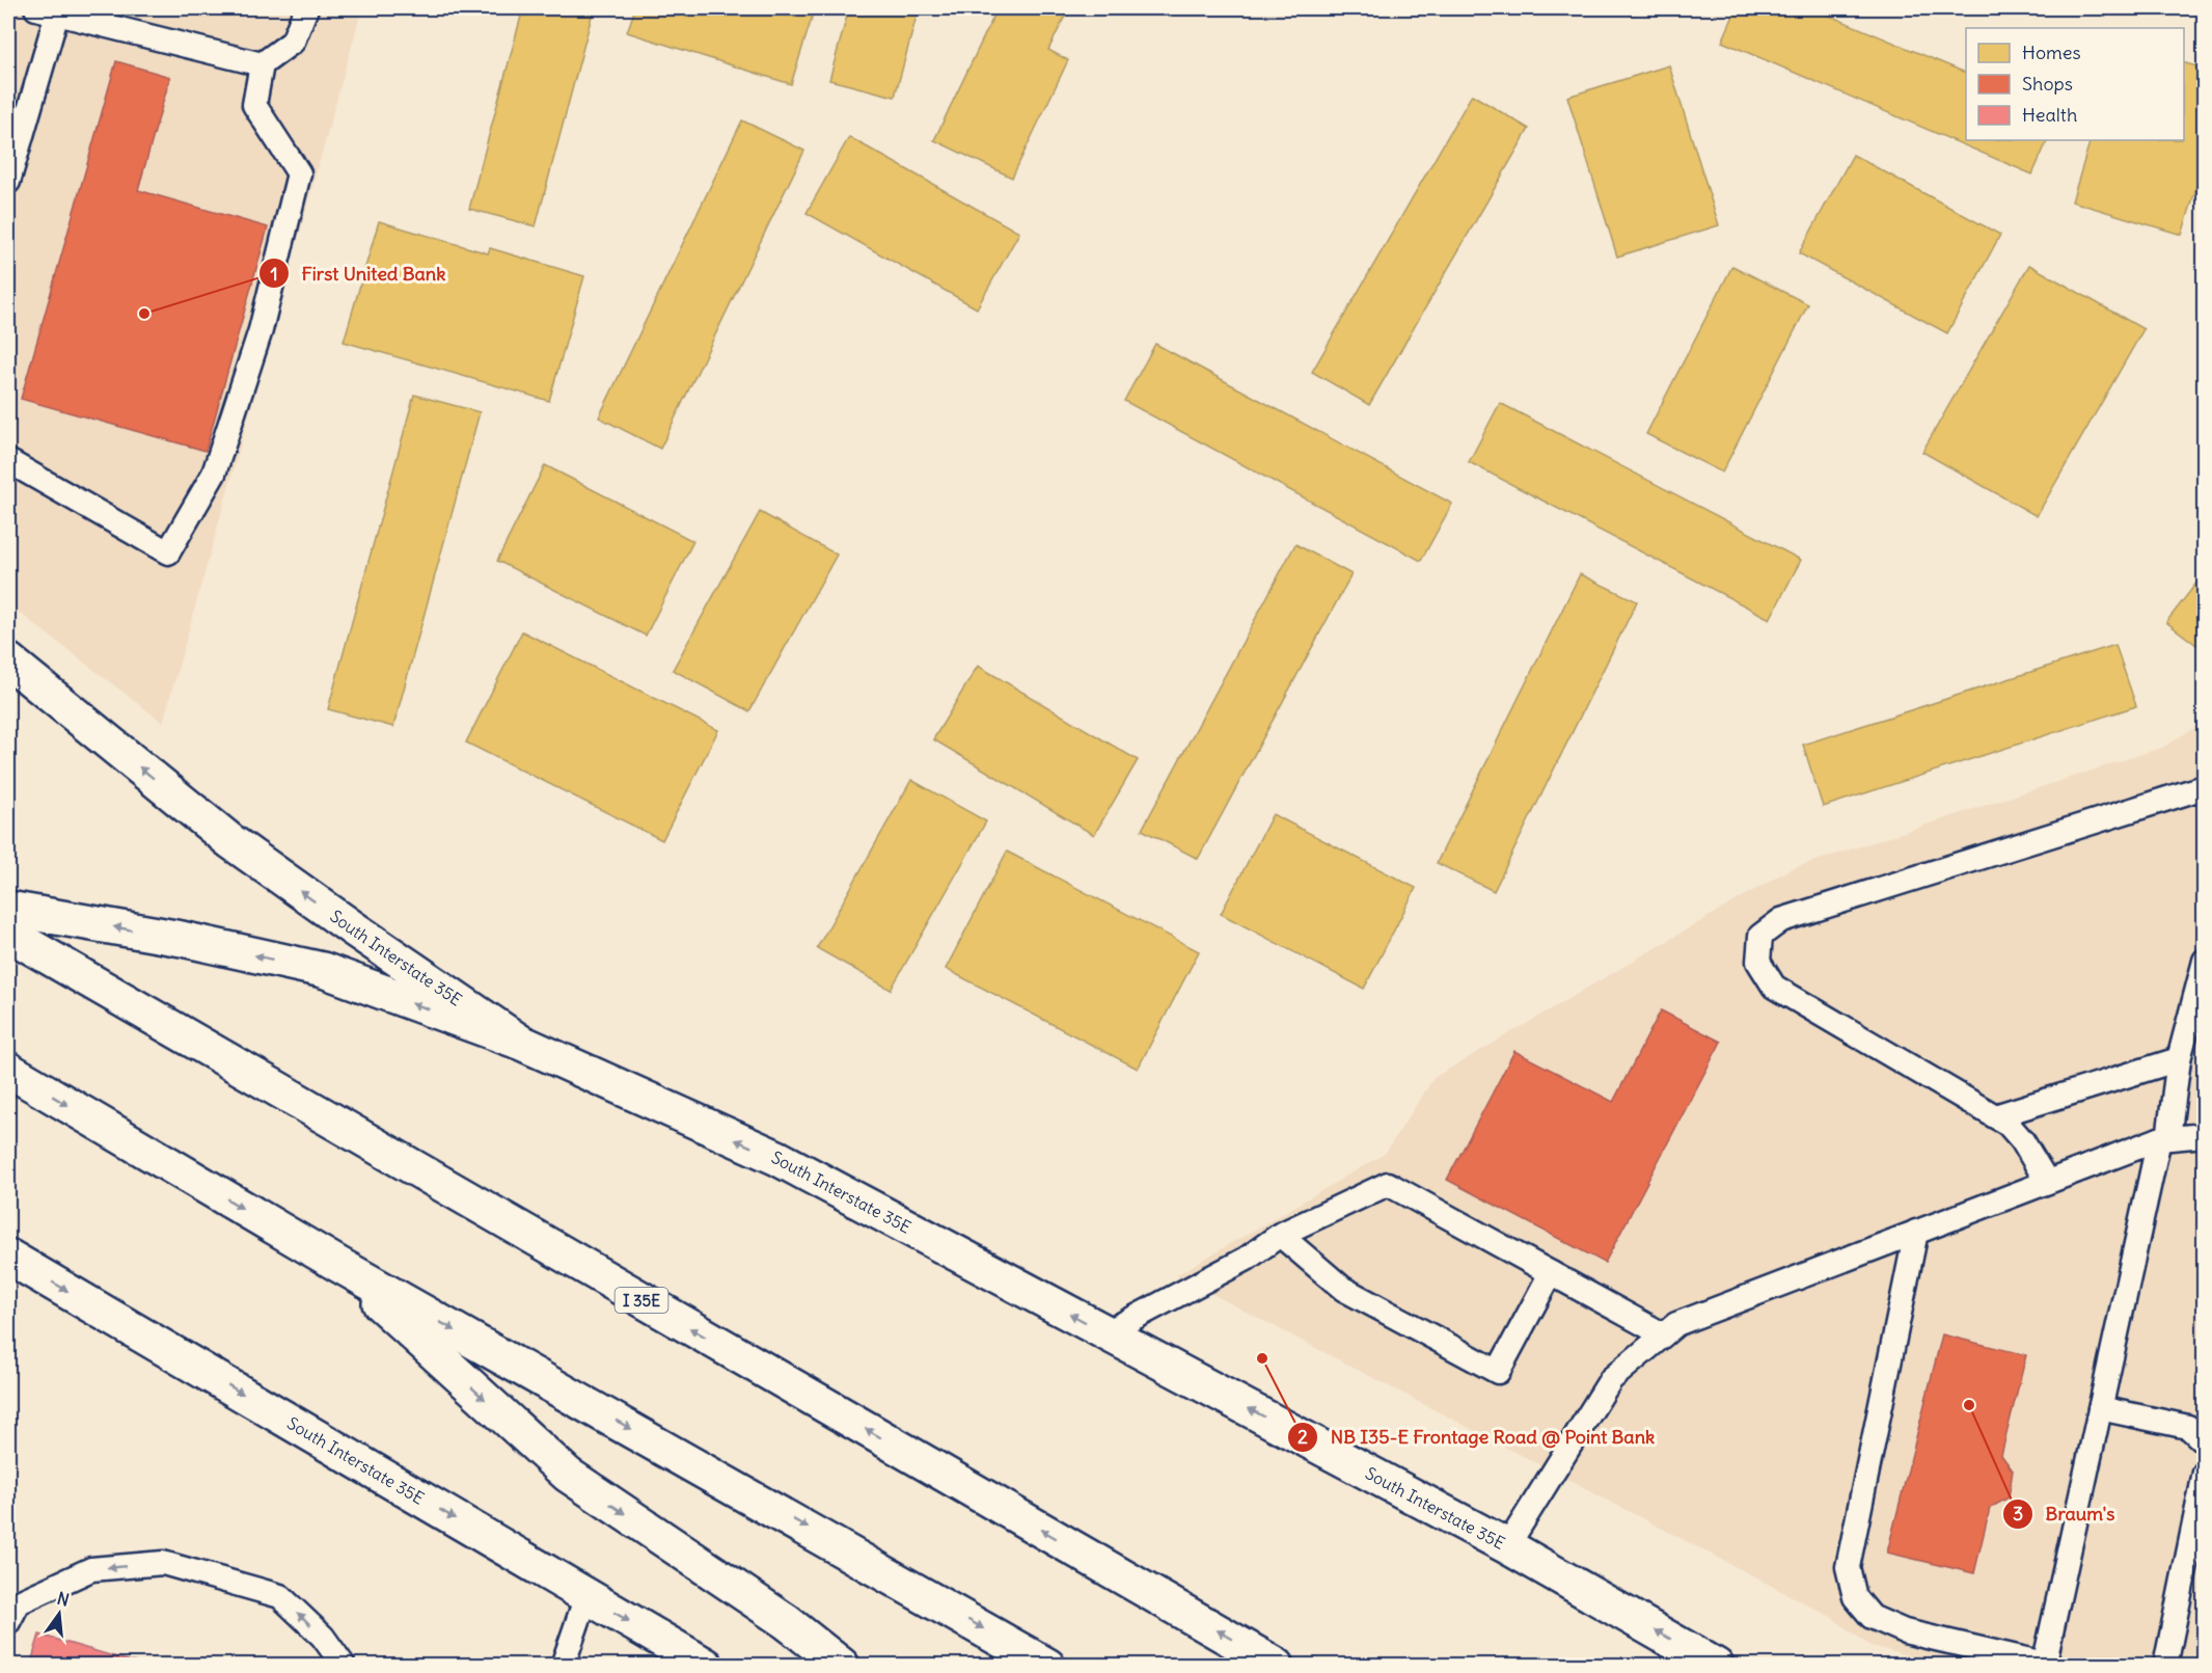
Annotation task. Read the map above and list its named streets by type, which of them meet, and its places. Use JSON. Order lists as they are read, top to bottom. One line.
{"streets":{"main road":["South Interstate 35E","I 35E"]},"places":["First United Bank","NB I35-E Frontage Road @ Point Bank","Braum's"],"legend":["Homes","Shops","Health"],"north":"top"}
